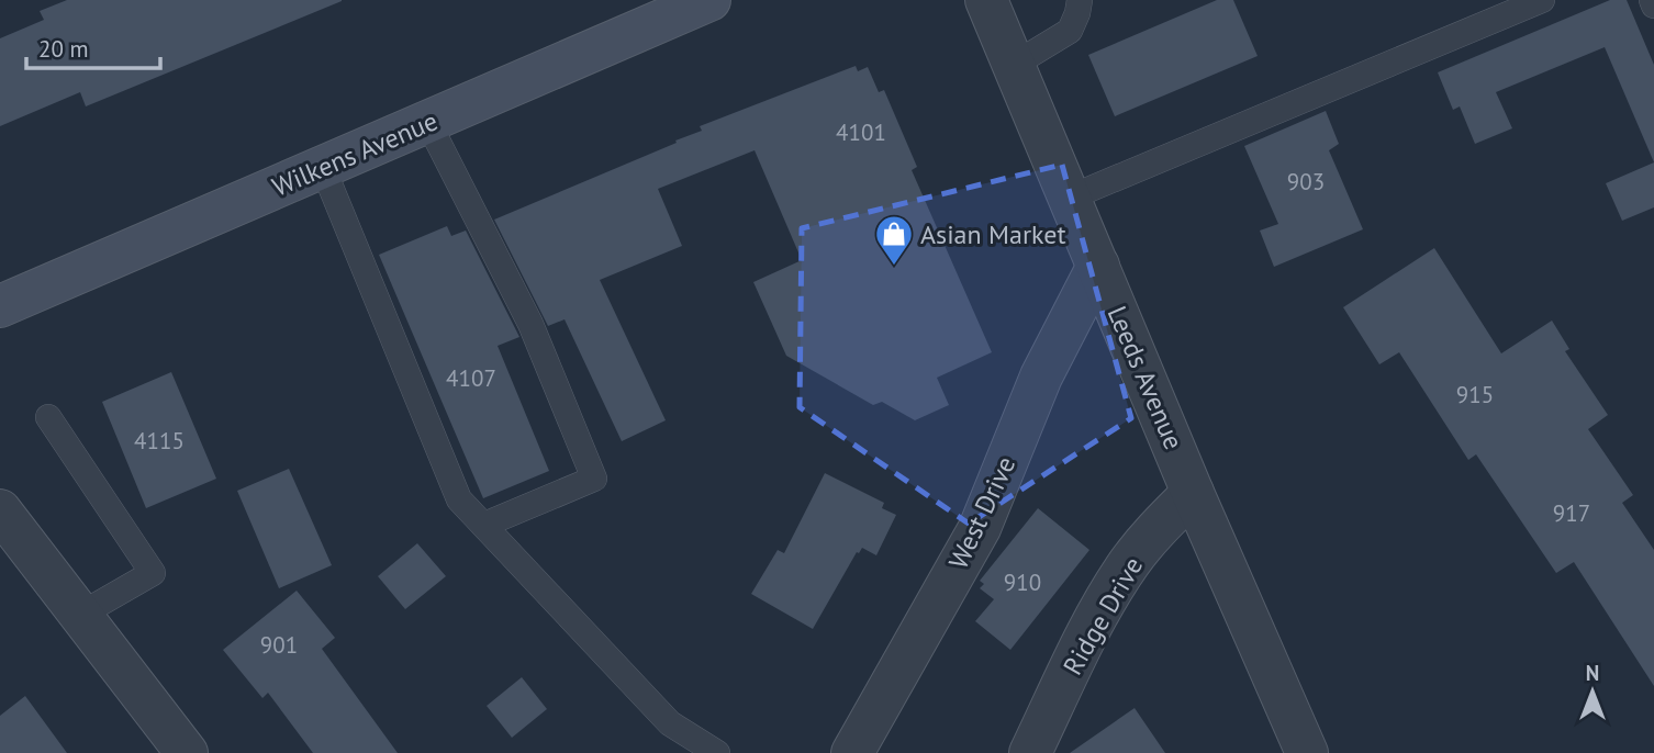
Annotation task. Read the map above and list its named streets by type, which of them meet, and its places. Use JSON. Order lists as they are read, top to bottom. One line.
{"streets":{"main road":["Wilkens Avenue"],"street":["Leeds Avenue","West Drive","Ridge Drive"]},"crossings":[["Leeds Avenue","West Drive"],["Leeds Avenue","Ridge Drive"]],"places":{"shop":["Asian Market"]},"house_numbers":["4101","903","4107","915","4115","917","910","901"],"scale_bar":"20 m","north":"top"}
